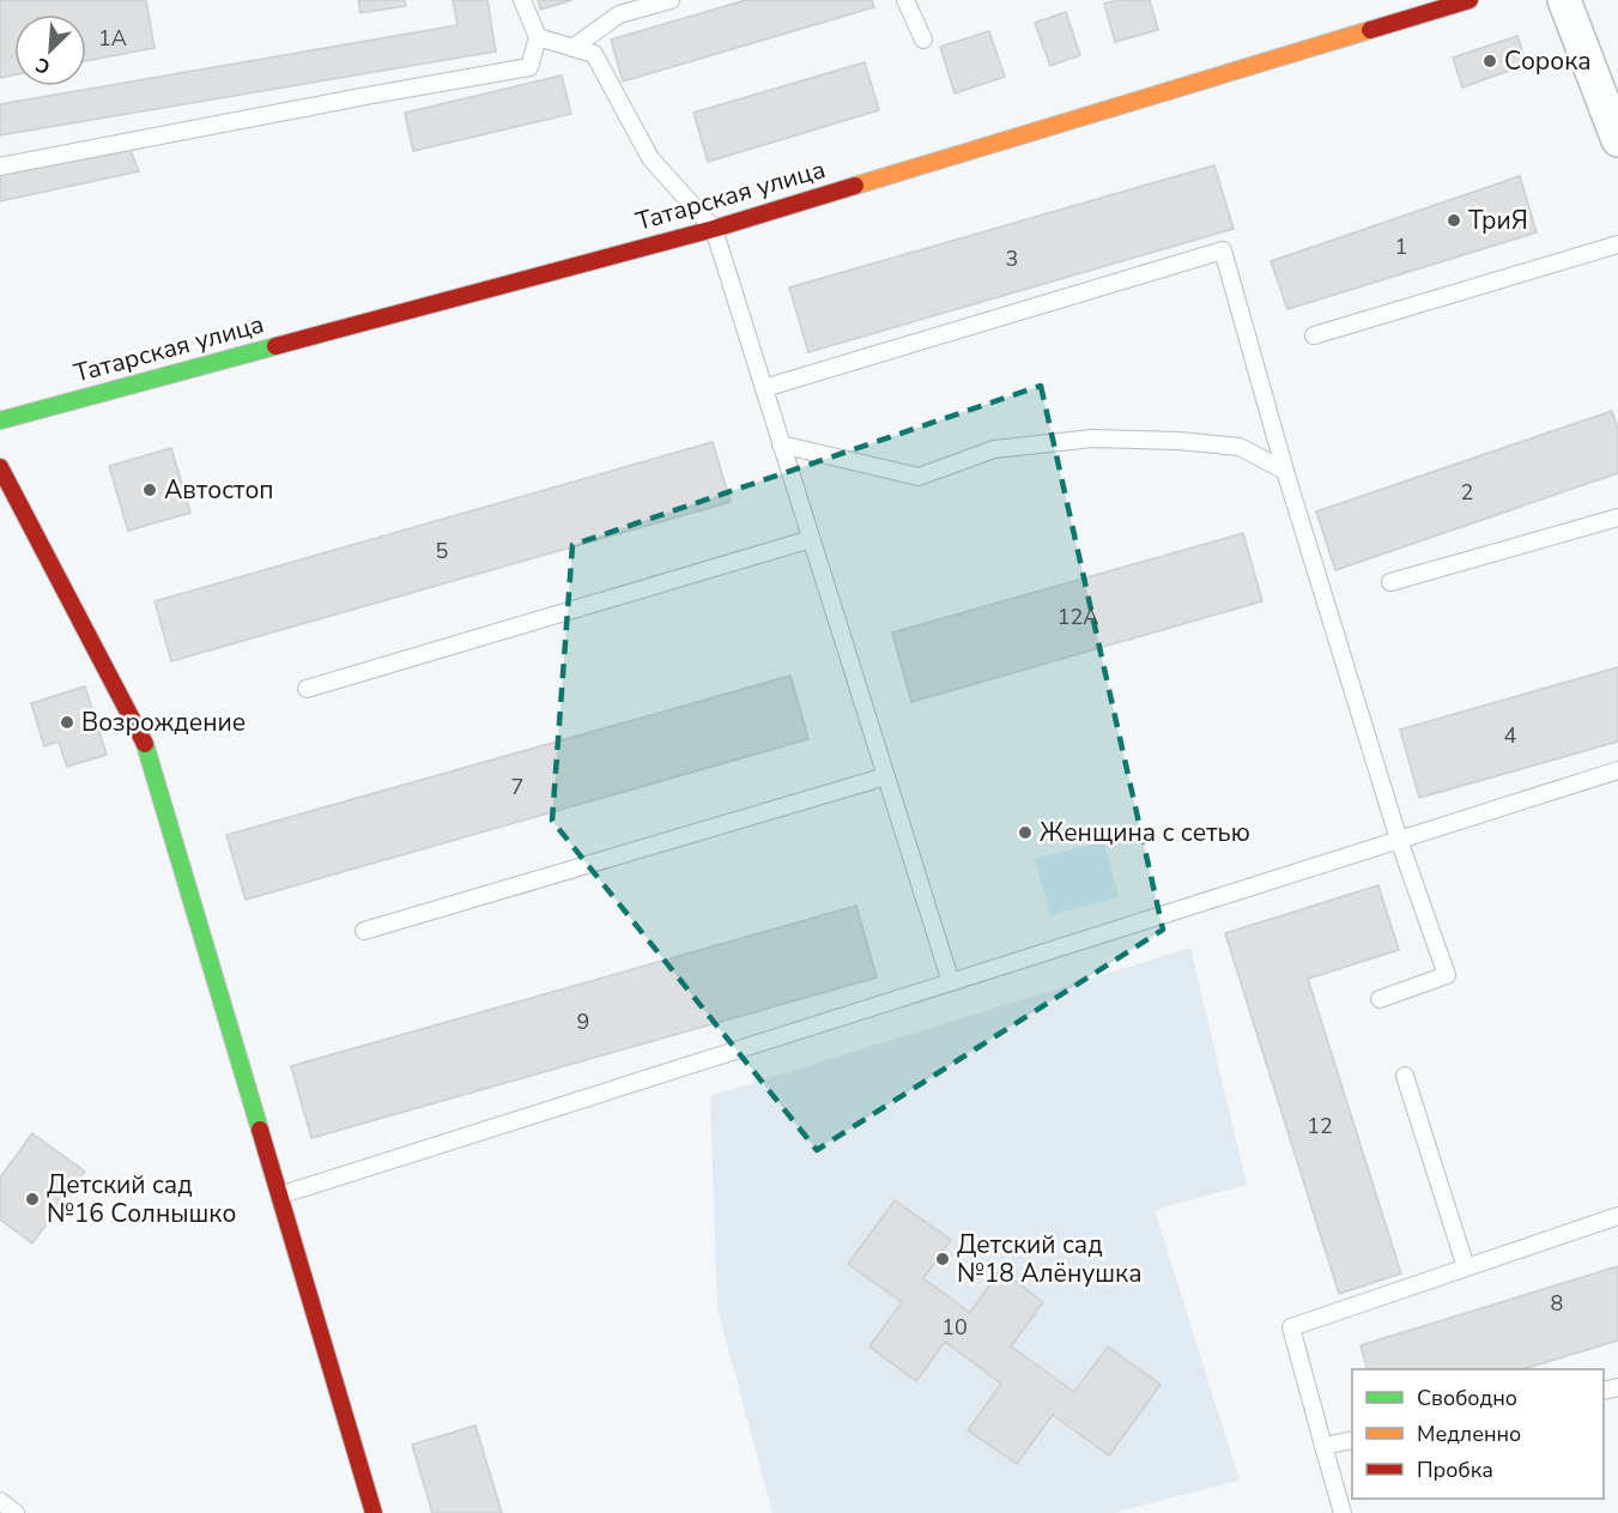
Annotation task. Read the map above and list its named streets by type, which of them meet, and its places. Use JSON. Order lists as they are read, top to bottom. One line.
{"streets":{"street":["Татарская улица"]},"places":["Сорока","ТриЯ","Автостоп","Возрождение","Женщина с сетью","Детский сад №16 Солнышко","Детский сад №18 Алёнушка"],"house_numbers":["1А","1","3","2","5","12А","4","7","9","12","8","10"],"legend":["Свободно","Медленно","Пробка"],"north":"bottom left"}
